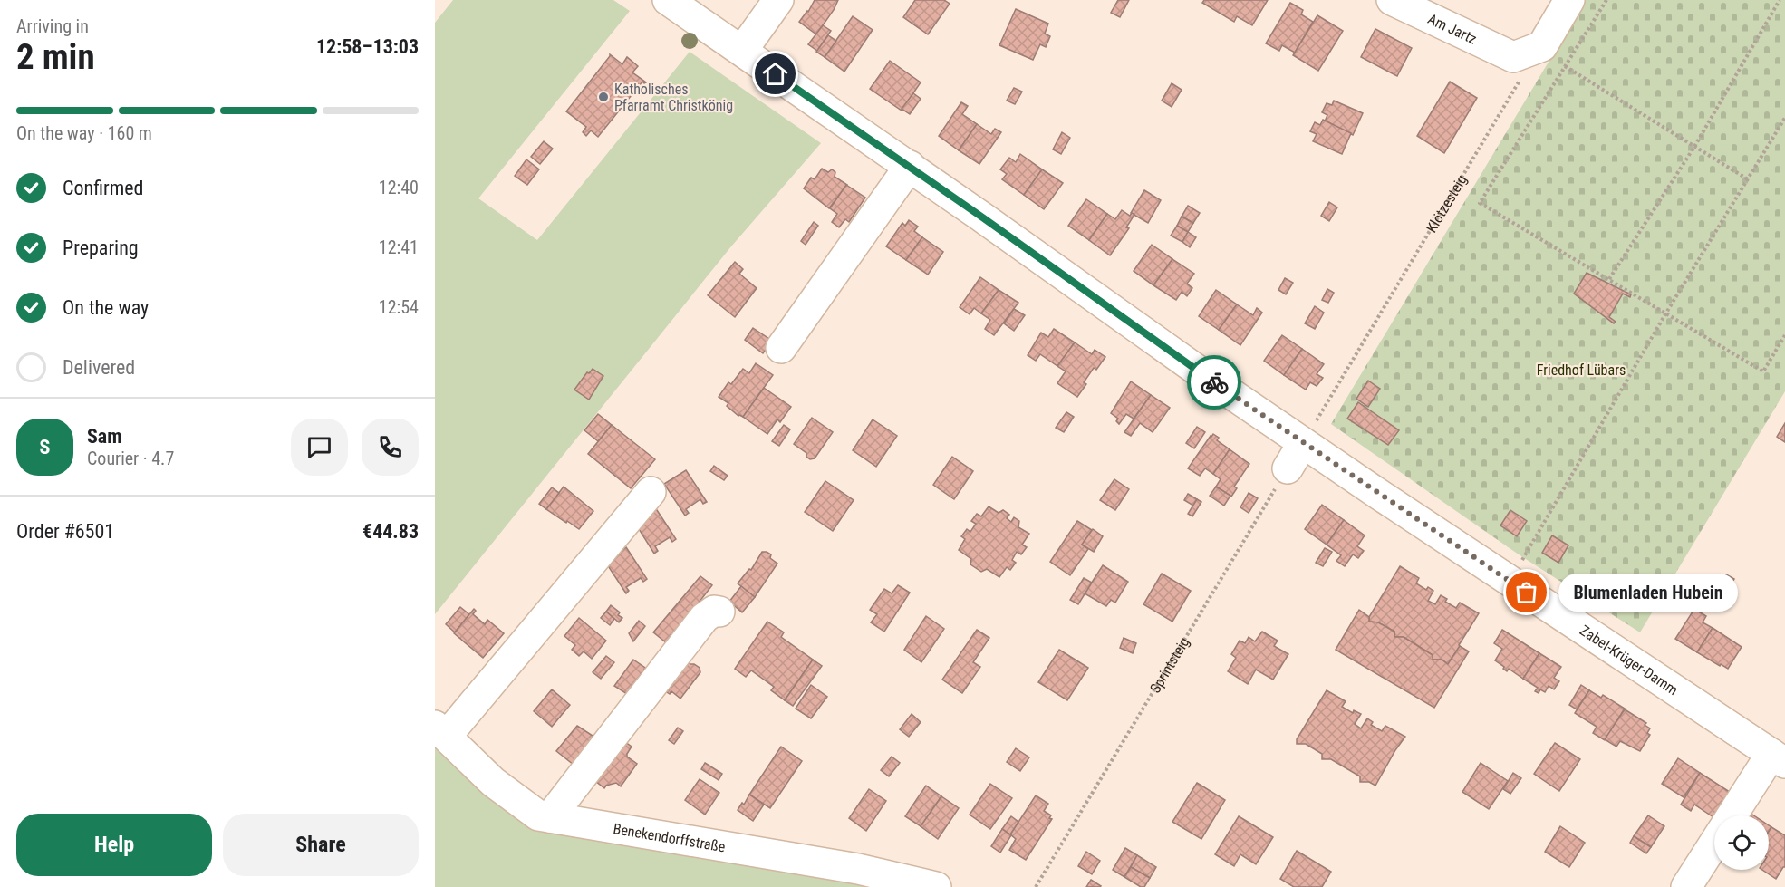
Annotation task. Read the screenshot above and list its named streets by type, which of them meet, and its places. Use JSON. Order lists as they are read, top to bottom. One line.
{"streets":{"street":["Am Jartz","Zabel-Krüger-Damm","Benekendorffstraße"],"path":["Klötzesteig","Sprintsteig"]},"crossings":[["Am Jartz","Klötzesteig"],["Klötzesteig","Zabel-Krüger-Damm"]],"parks":["Friedhof Lübars"],"places":["Katholisches Pfarramt Christkönig","Blumenladen Hubein"],"page":{"heading":["2 min","Arriving in","12:58–13:03"],"panel":["Sam","Courier · 4.7","Order #6501","€44.83"],"bar":"On the way · 160 m","list":[["Confirmed","12:40"],["Preparing","12:41"],["On the way","12:54"],"Delivered"],"round":"S","bubble":"Blumenladen Hubein","buttons":["Help","Share"]}}
